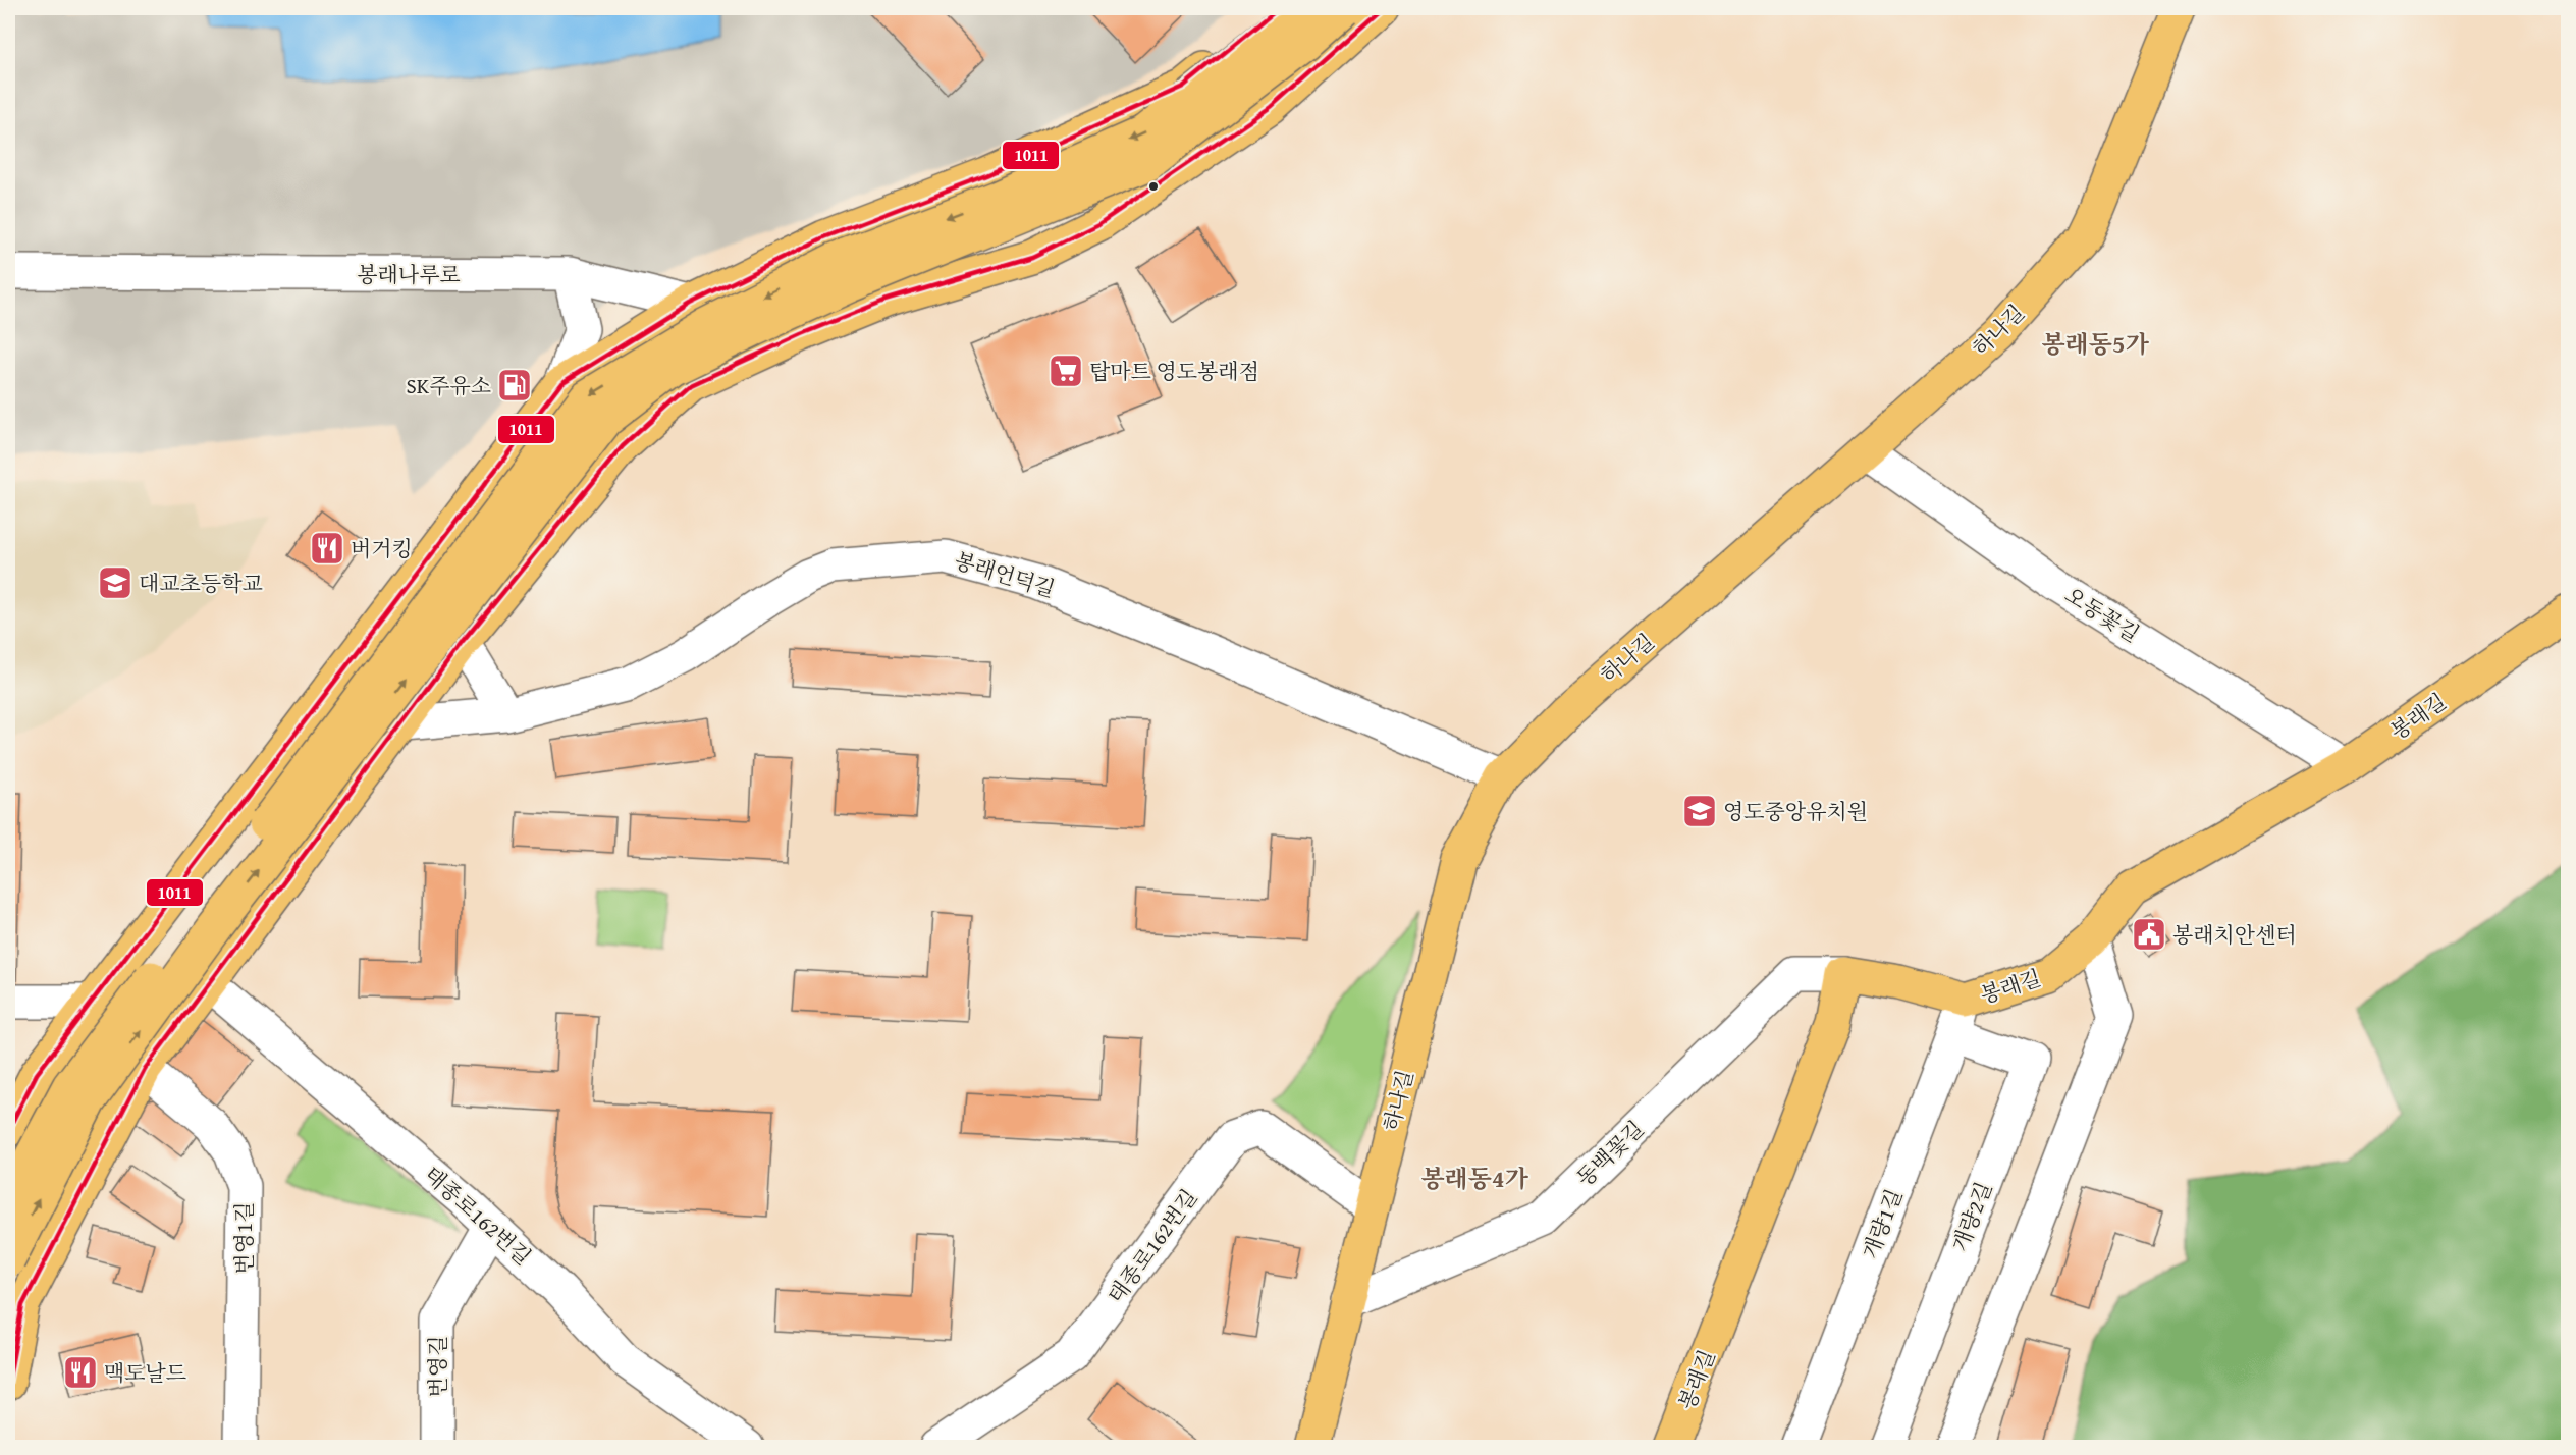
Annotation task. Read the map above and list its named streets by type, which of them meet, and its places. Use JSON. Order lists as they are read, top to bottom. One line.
{"streets":{"main road":["하나길","봉래길"],"street":["봉래나루로","봉래언덕길","오동꽃길","동백꽃길","태종로162번길","개량2길","개량1길","번영1길","번영길"]},"crossings":[["하나길","봉래언덕길"],["하나길","오동꽃길"],["하나길","동백꽃길"],["하나길","태종로162번길"],["오동꽃길","봉래길"],["봉래길","동백꽃길"],["봉래길","개량1길"],["태종로162번길","번영길"],["개량2길","개량1길"]],"districts":["봉래동5가","봉래동4가"],"places":{"supermarket":["탑마트 영도봉래점"],"fuel station":["SK주유소"],"restaurant":["버거킹","맥도날드"],"school or university":["대교초등학교","영도중앙유치원"],"public building":["봉래치안센터"]},"lines":["transit line 1011"]}
